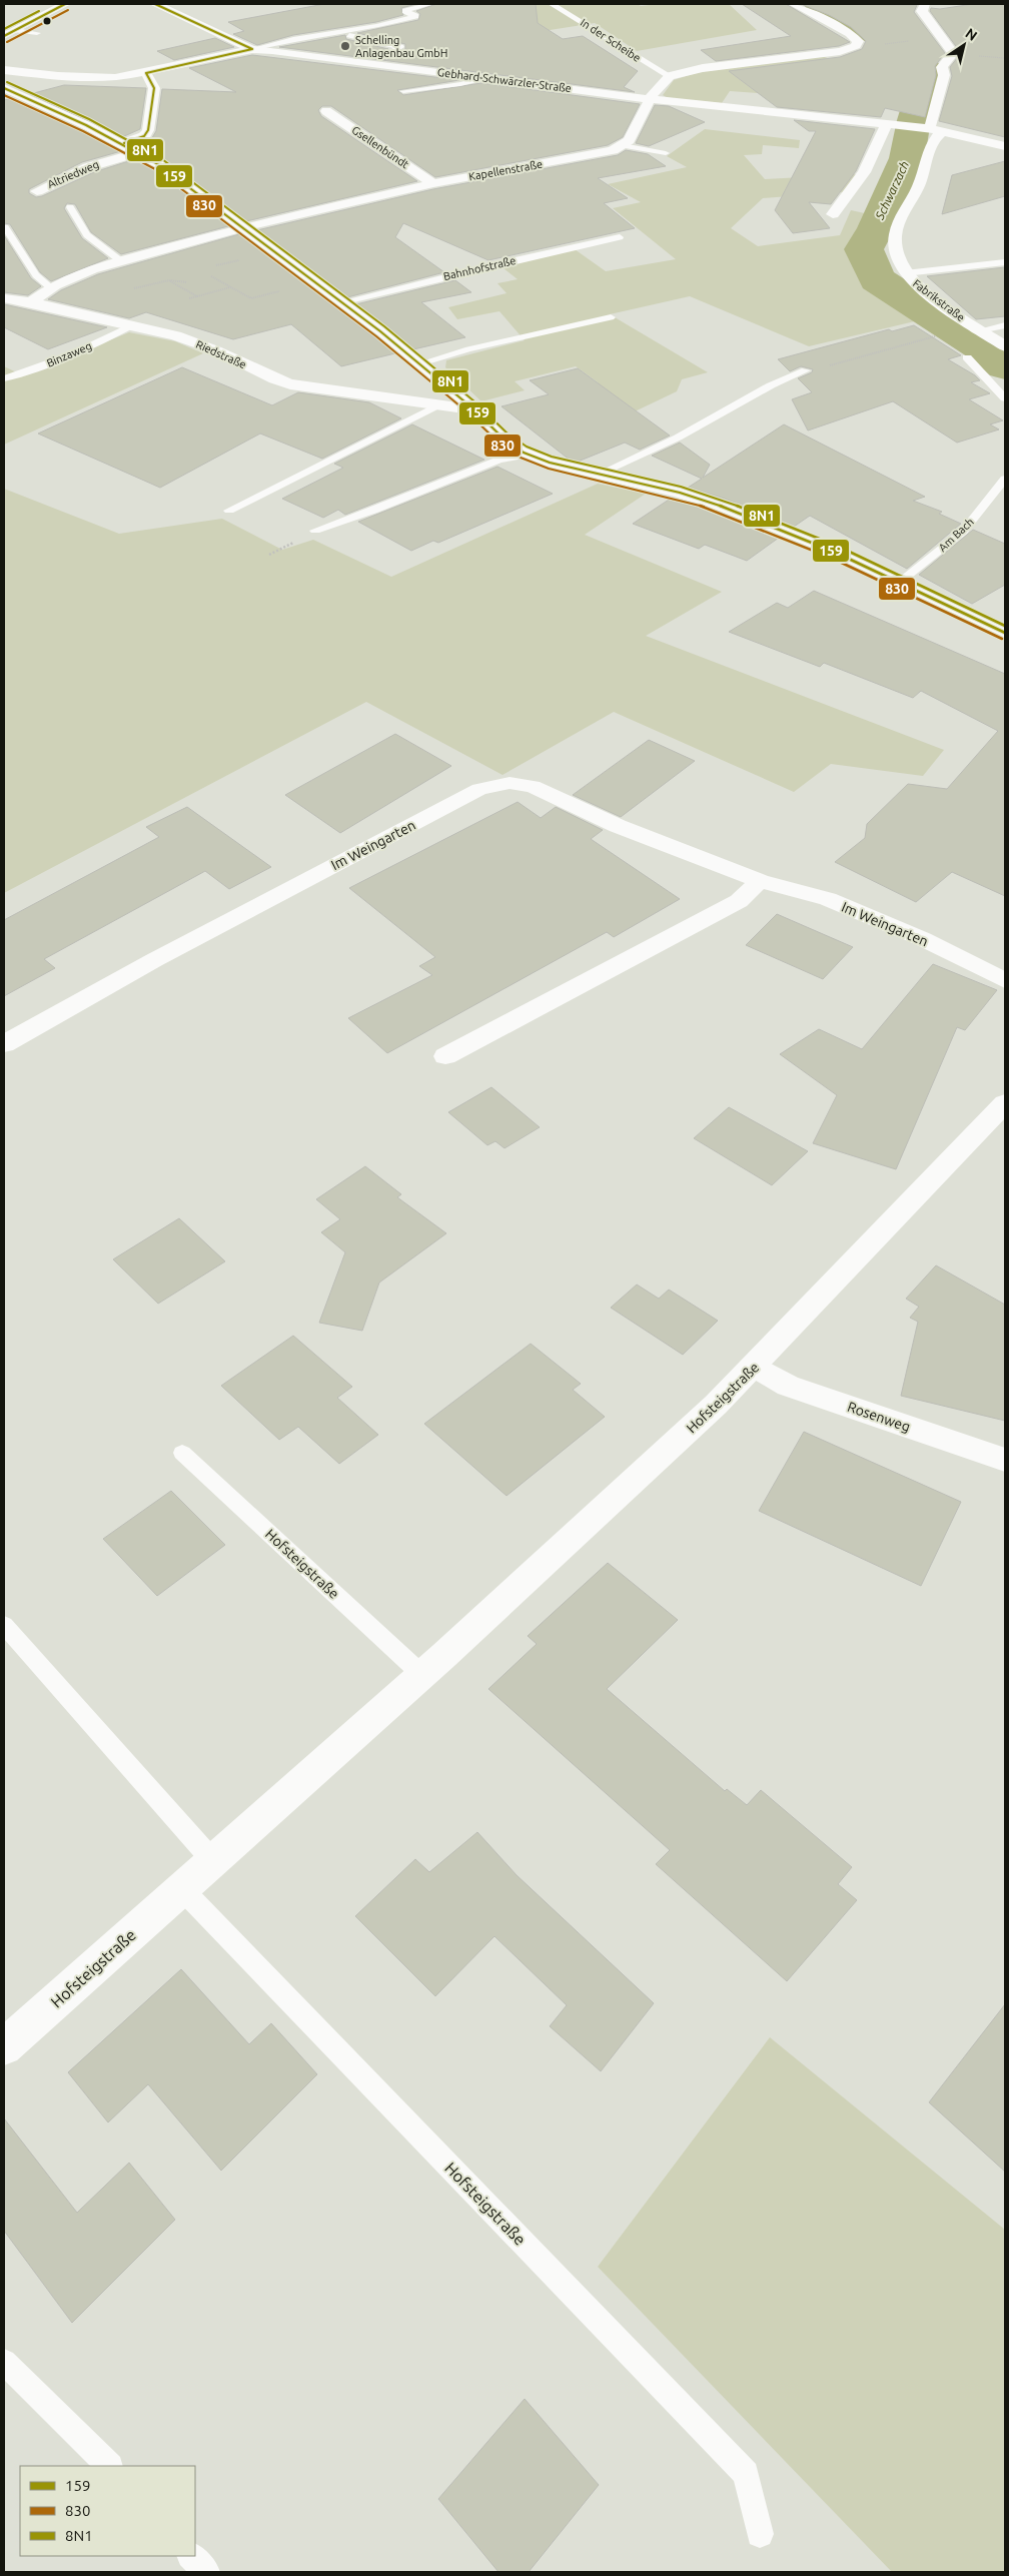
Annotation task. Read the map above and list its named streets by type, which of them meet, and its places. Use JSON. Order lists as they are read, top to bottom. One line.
{"streets":{"street":["Gebhard-Schwärzler-Straße","Gsellenbündt","Kapellenstraße","Altriedweg","Fabrikstraße","Riedstraße","Im Weingarten","Hofsteigstraße","Rosenweg"],"lane":["In der Scheibe","Bahnhofstraße","Binzaweg","Am Bach"]},"crossings":[["Gebhard-Schwärzler-Straße","Fabrikstraße"],["Gsellenbündt","Kapellenstraße"],["Kapellenstraße","Riedstraße"],["Binzaweg","Riedstraße"],["Hofsteigstraße","Rosenweg"]],"water":["Schwarzach"],"places":["Schelling Anlagenbau GmbH"],"lines":["transit line 159","transit line 830","transit line 8N1"],"legend":["159","830","8N1"],"north":"top right"}
